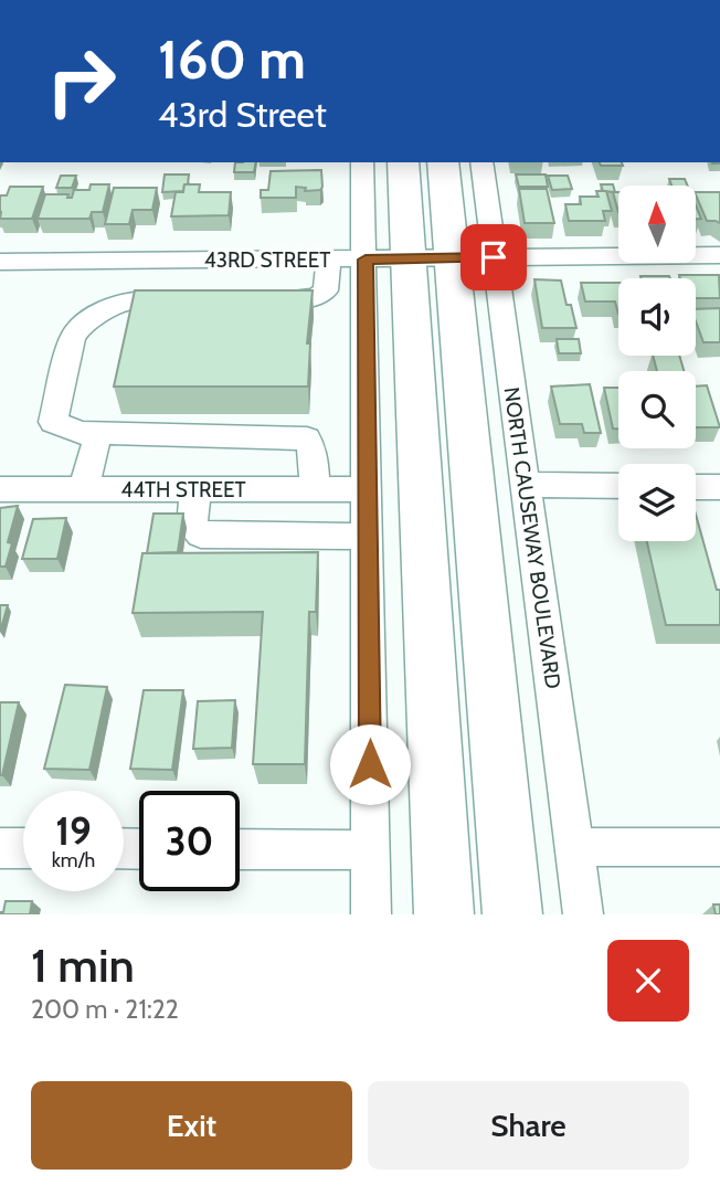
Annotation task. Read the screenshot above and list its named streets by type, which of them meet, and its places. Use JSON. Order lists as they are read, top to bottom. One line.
{"streets":{"highway":["NORTH CAUSEWAY BOULEVARD"],"street":["43RD STREET","44TH STREET"]},"crossings":[["43RD STREET","NORTH CAUSEWAY BOULEVARD"]],"north":"top","page":{"turn":["160 m","43rd Street"],"speed":"19 km/h","limit":"30","heading":["1 min","200 m · 21:22"],"buttons":["Exit","Share"]}}
